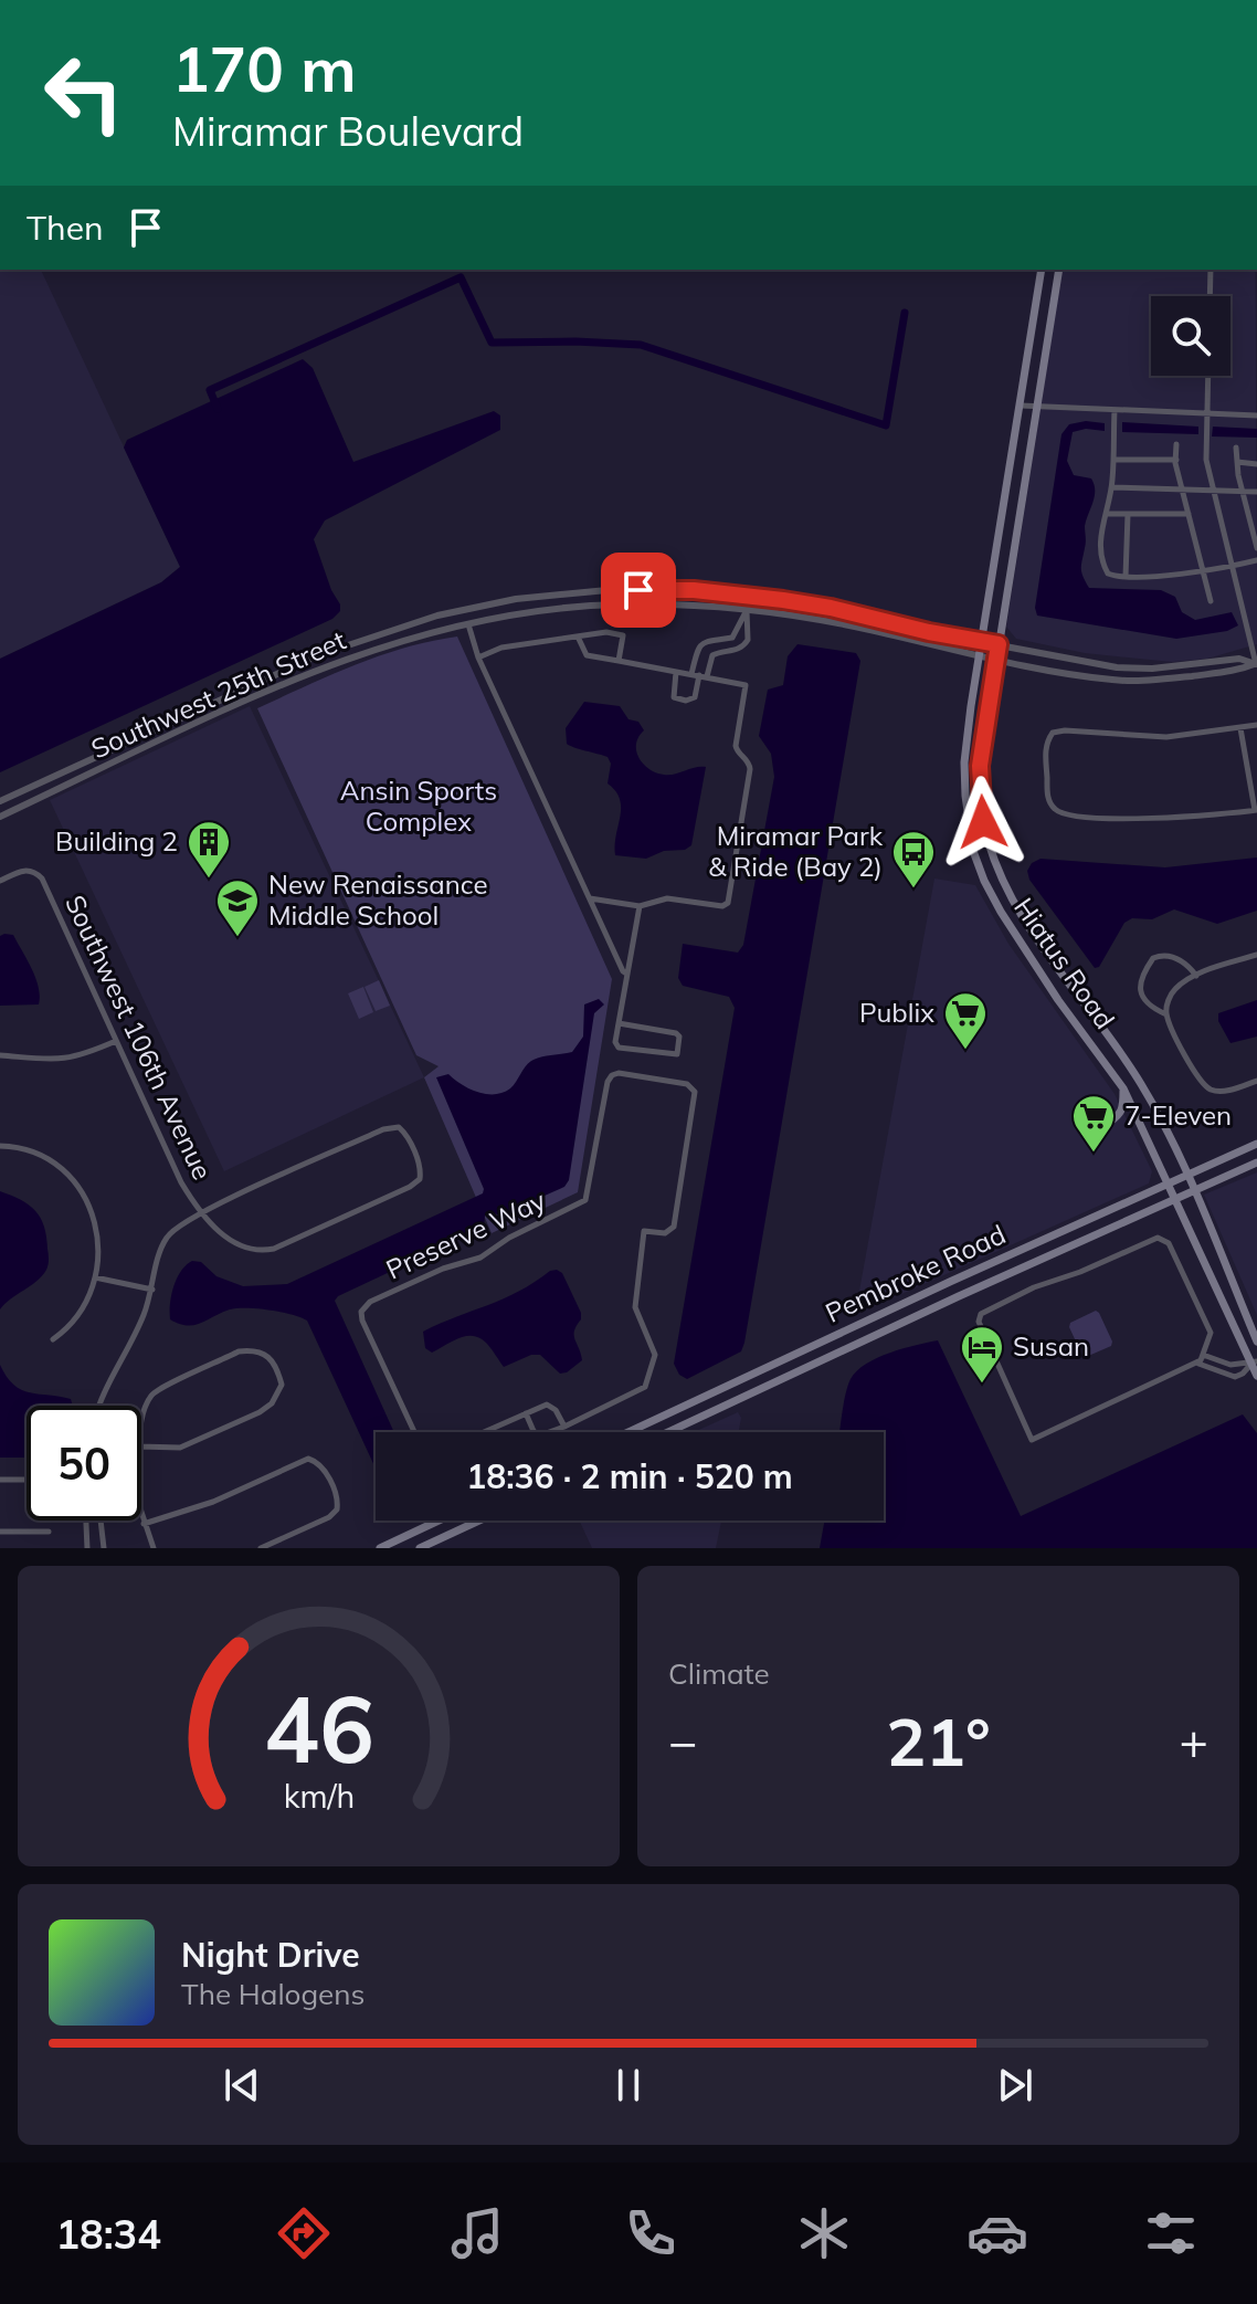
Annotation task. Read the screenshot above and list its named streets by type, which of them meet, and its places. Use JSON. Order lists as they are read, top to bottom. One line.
{"streets":{"main road":["Hiatus Road","Pembroke Road"],"street":["Southwest 25th Street","Southwest 106th Avenue","Preserve Way"]},"crossings":[["Southwest 25th Street","Hiatus Road"],["Hiatus Road","Pembroke Road"]],"parks":["Ansin Sports Complex"],"places":{"building":["Building 2"],"bus stop":["Miramar Park & Ride (Bay 2)"],"school or university":["New Renaissance Middle School"],"supermarket":["Publix","7-Eleven"],"hotel":["Susan"]},"page":{"turn":["170 m","Miramar Boulevard"],"then":"Then","limit":"50","trip":"18:36 · 2 min · 520 m","tile":"Climate","heat":["−","21°","+"],"song":["Night Drive","The Halogens"],"tabs":"18:34","gauge":["46","km/h"]}}
